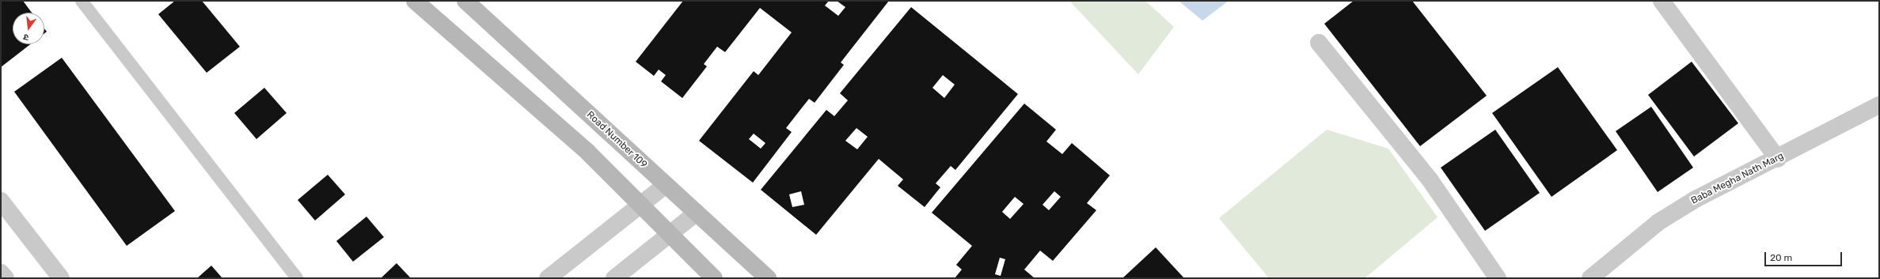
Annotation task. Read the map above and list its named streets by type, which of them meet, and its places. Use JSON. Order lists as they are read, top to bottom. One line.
{"streets":{"street":["Road Number 109","Baba Megha Nath Marg"]},"scale_bar":"20 m","north":"bottom"}
